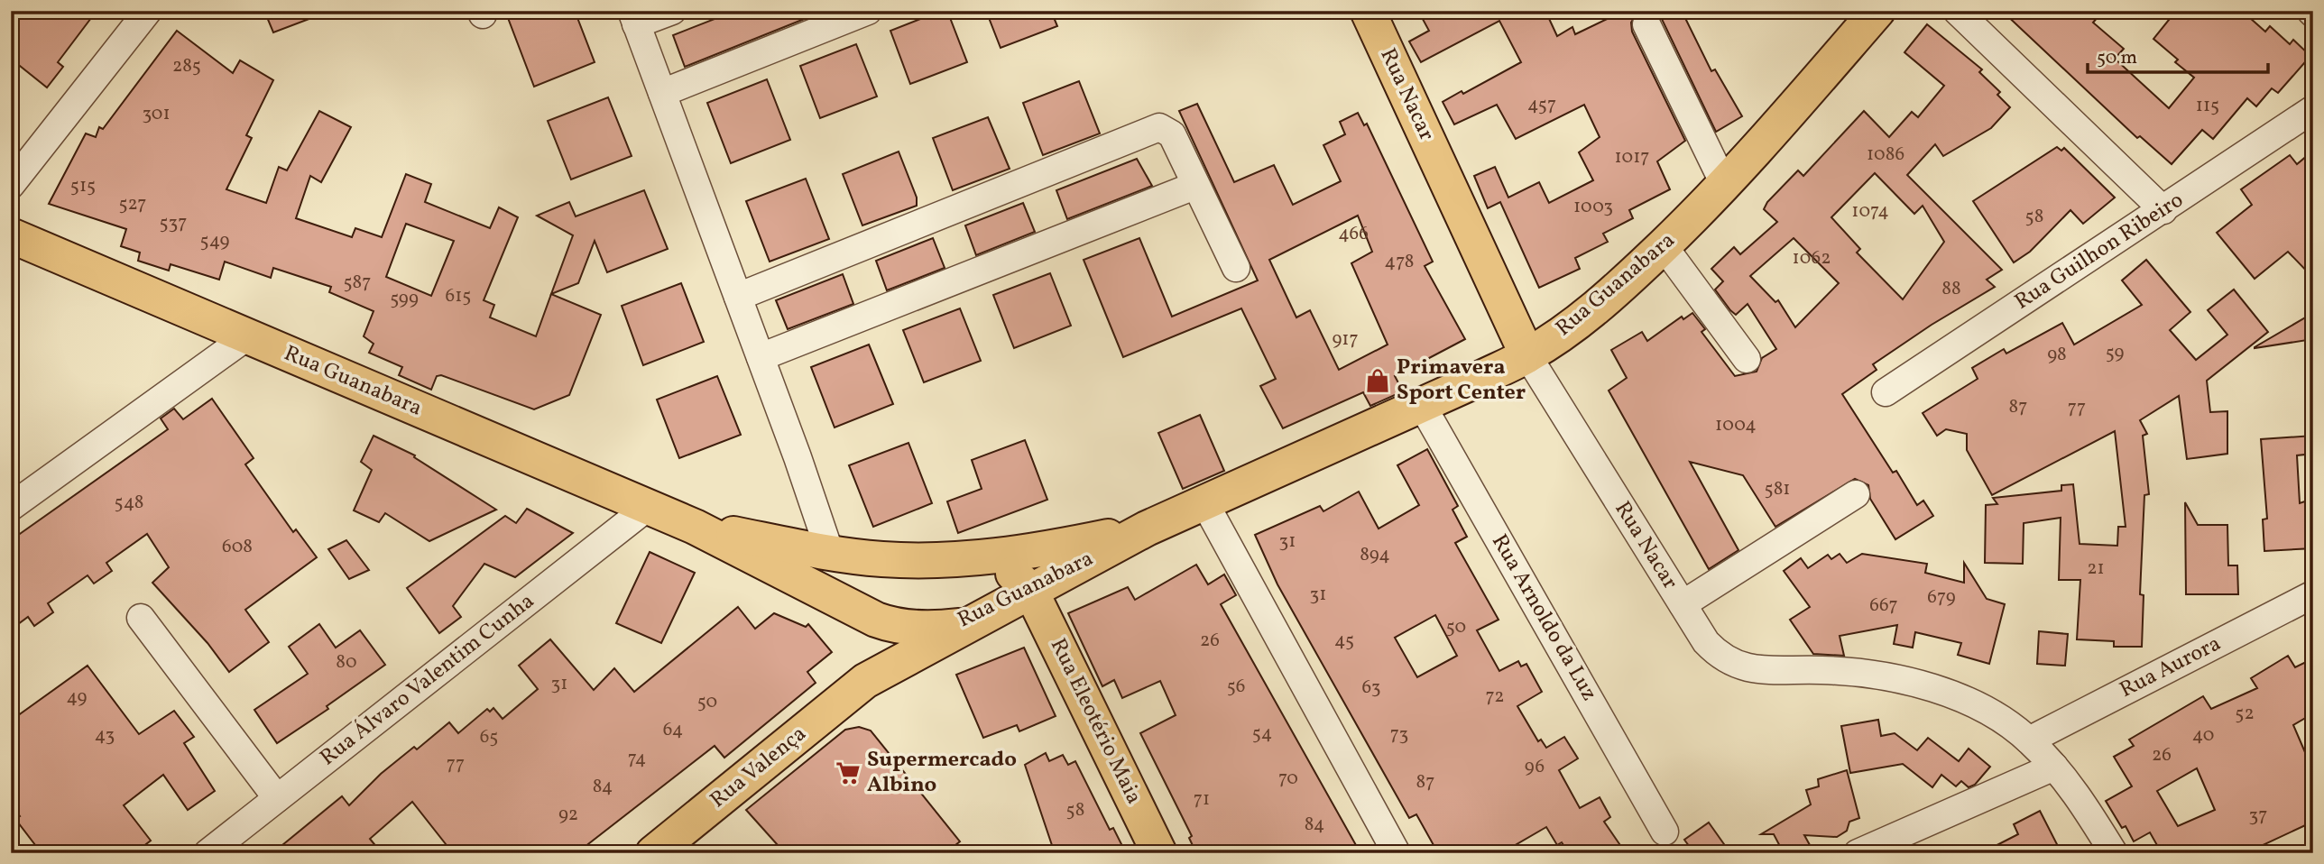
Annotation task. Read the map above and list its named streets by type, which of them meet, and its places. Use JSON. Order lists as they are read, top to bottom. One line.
{"streets":{"main road":["Rua Nacar","Rua Guanabara","Rua Eleotério Maia","Rua Valença"],"street":["Rua Guilhon Ribeiro","Rua Arnoldo da Luz","Rua Aurora","Rua Álvaro Valentim Cunha"]},"crossings":[["Rua Nacar","Rua Guanabara"],["Rua Nacar","Rua Aurora"],["Rua Guanabara","Rua Arnoldo da Luz"],["Rua Guanabara","Rua Álvaro Valentim Cunha"],["Rua Guanabara","Rua Eleotério Maia"],["Rua Guanabara","Rua Valença"]],"places":{"shop":["Primavera Sport Center"],"supermarket":["Supermercado Albino"]},"house_numbers":["285","457","115","301","1086","1017","515","527","1003","1074","58","537","466","549","1062","478","587","88","615","599","917","59","98","87","77","1004","581","548","31","608","894","21","31","679","667","50","26","45","80","31","56","63","72","49","50","52","64","54","73","43","40","65","26","74","77","96","70","87","84","71","58","92","37","84"],"scale_bar":"50 m"}
